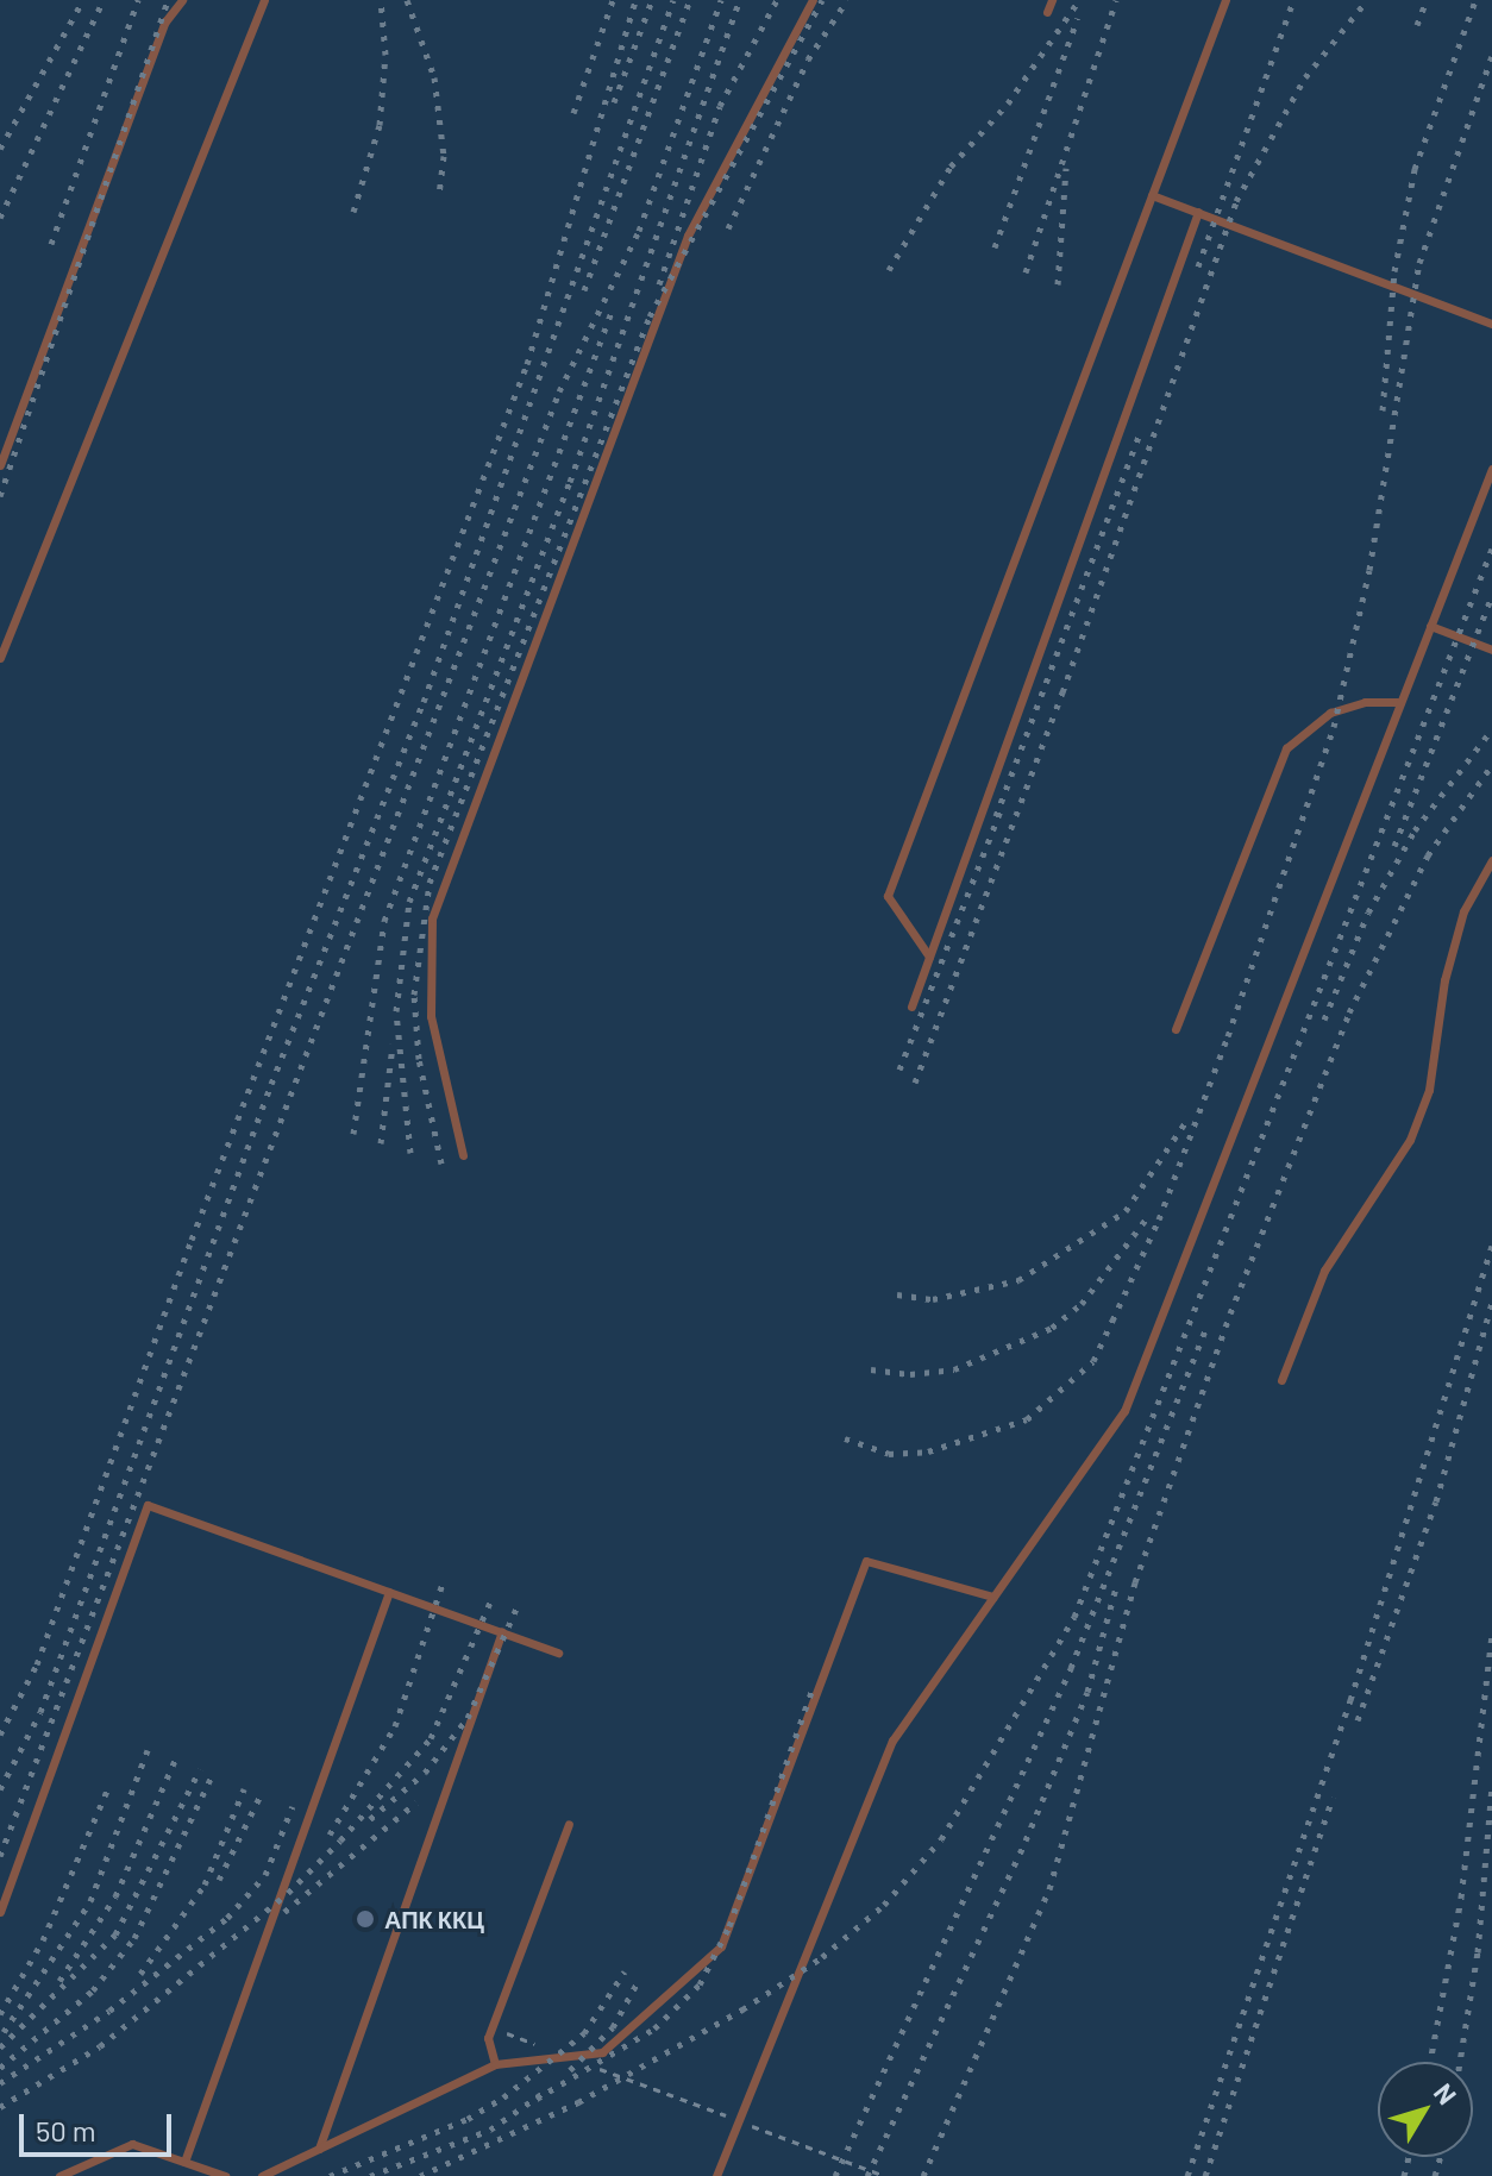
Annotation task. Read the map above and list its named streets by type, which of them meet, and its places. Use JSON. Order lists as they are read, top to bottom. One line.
{"places":["АПК ККЦ"],"scale_bar":"50 m","north":"top right"}
